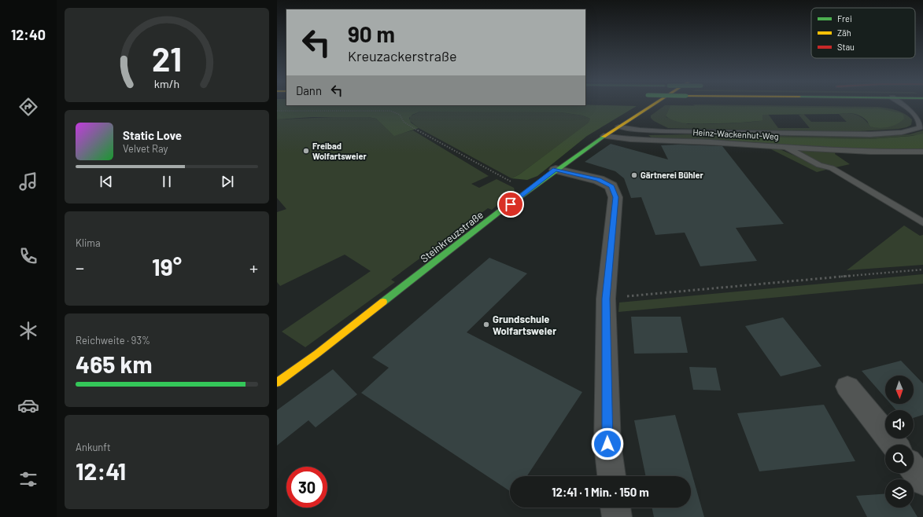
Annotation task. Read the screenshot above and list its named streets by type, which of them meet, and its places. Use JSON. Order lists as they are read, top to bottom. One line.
{"streets":{"main road":["Steinkreuzstraße"],"lane":["Heinz-Wackenhut-Weg"]},"crossings":[["Heinz-Wackenhut-Weg","Steinkreuzstraße"]],"places":["Freibad Wolfartsweier","Gärtnerei Bühler","Grundschule Wolfartsweier"],"legend":["Frei","Zäh","Stau"],"north":"bottom","page":{"tabs":"12:40","turn":["90 m","Kreuzackerstraße"],"then":"Dann","song":["Static Love","Velvet Ray"],"tile":["Klima",["Reichweite · 93%","465 km"],["Ankunft","12:41"]],"heat":["−","19°","+"],"limit":"30","trip":"12:41 · 1 Min. · 150 m","gauge":["21","km/h"]}}
